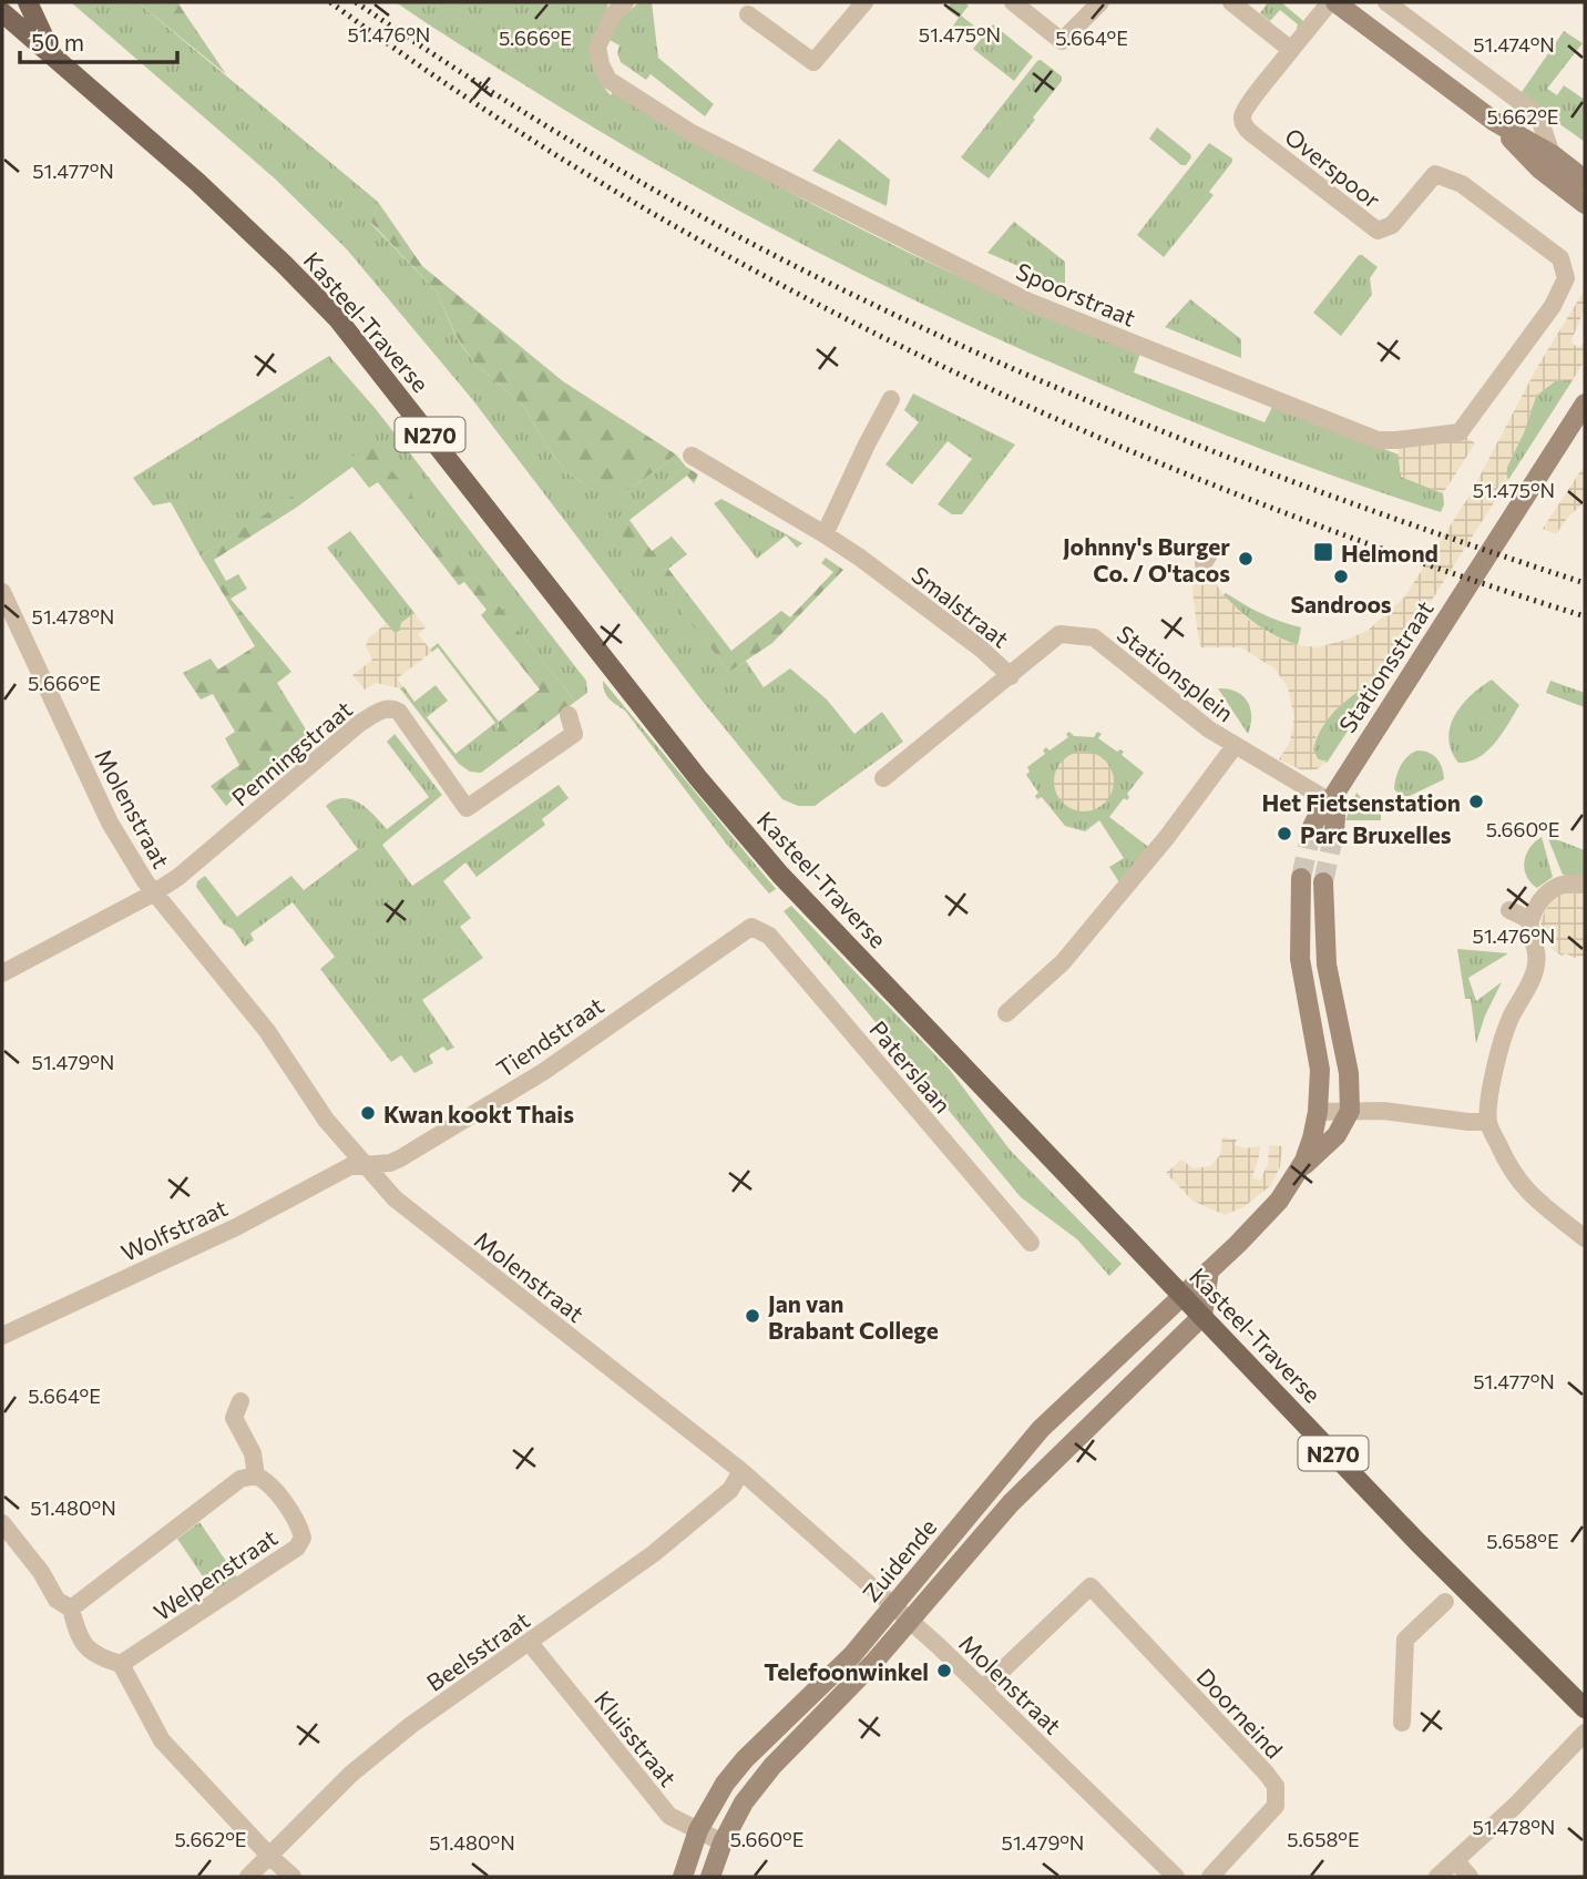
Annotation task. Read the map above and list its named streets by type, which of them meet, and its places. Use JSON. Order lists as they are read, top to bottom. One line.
{"streets":{"main road":["Kasteel-Traverse","N270"],"street":["Overspoor","Spoorstraat","Smalstraat","Stationsstraat","Stationsplein","Penningstraat","Molenstraat","Tiendstraat","Paterslaan","Wolfstraat","Zuidende","Welpenstraat","Beelsstraat","Doorneind","Kluisstraat"]},"crossings":[["Overspoor","Spoorstraat"],["Kasteel-Traverse","Zuidende"],["Smalstraat","Stationsplein"],["Stationsstraat","Stationsplein"],["Penningstraat","Molenstraat"],["Molenstraat","Tiendstraat"],["Molenstraat","Wolfstraat"],["Molenstraat","Zuidende"],["Molenstraat","Beelsstraat"],["Molenstraat","Doorneind"],["Tiendstraat","Paterslaan"],["Tiendstraat","Wolfstraat"],["Zuidende","Kluisstraat"],["Beelsstraat","Kluisstraat"]],"places":{"transit":["Helmond"],"other":["Johnny's Burger Co. / O'tacos","Sandroos","Het Fietsenstation","Parc Bruxelles","Kwan kookt Thais","Jan van Brabant College","Telefoonwinkel"]},"scale_bar":"50 m","coordinates":["51.476°N","51.475°N","5.666°E","5.664°E","51.474°N","5.662°E","51.477°N","51.478°N","5.660°E","51.479°N","51.480°N","5.658°E"]}
